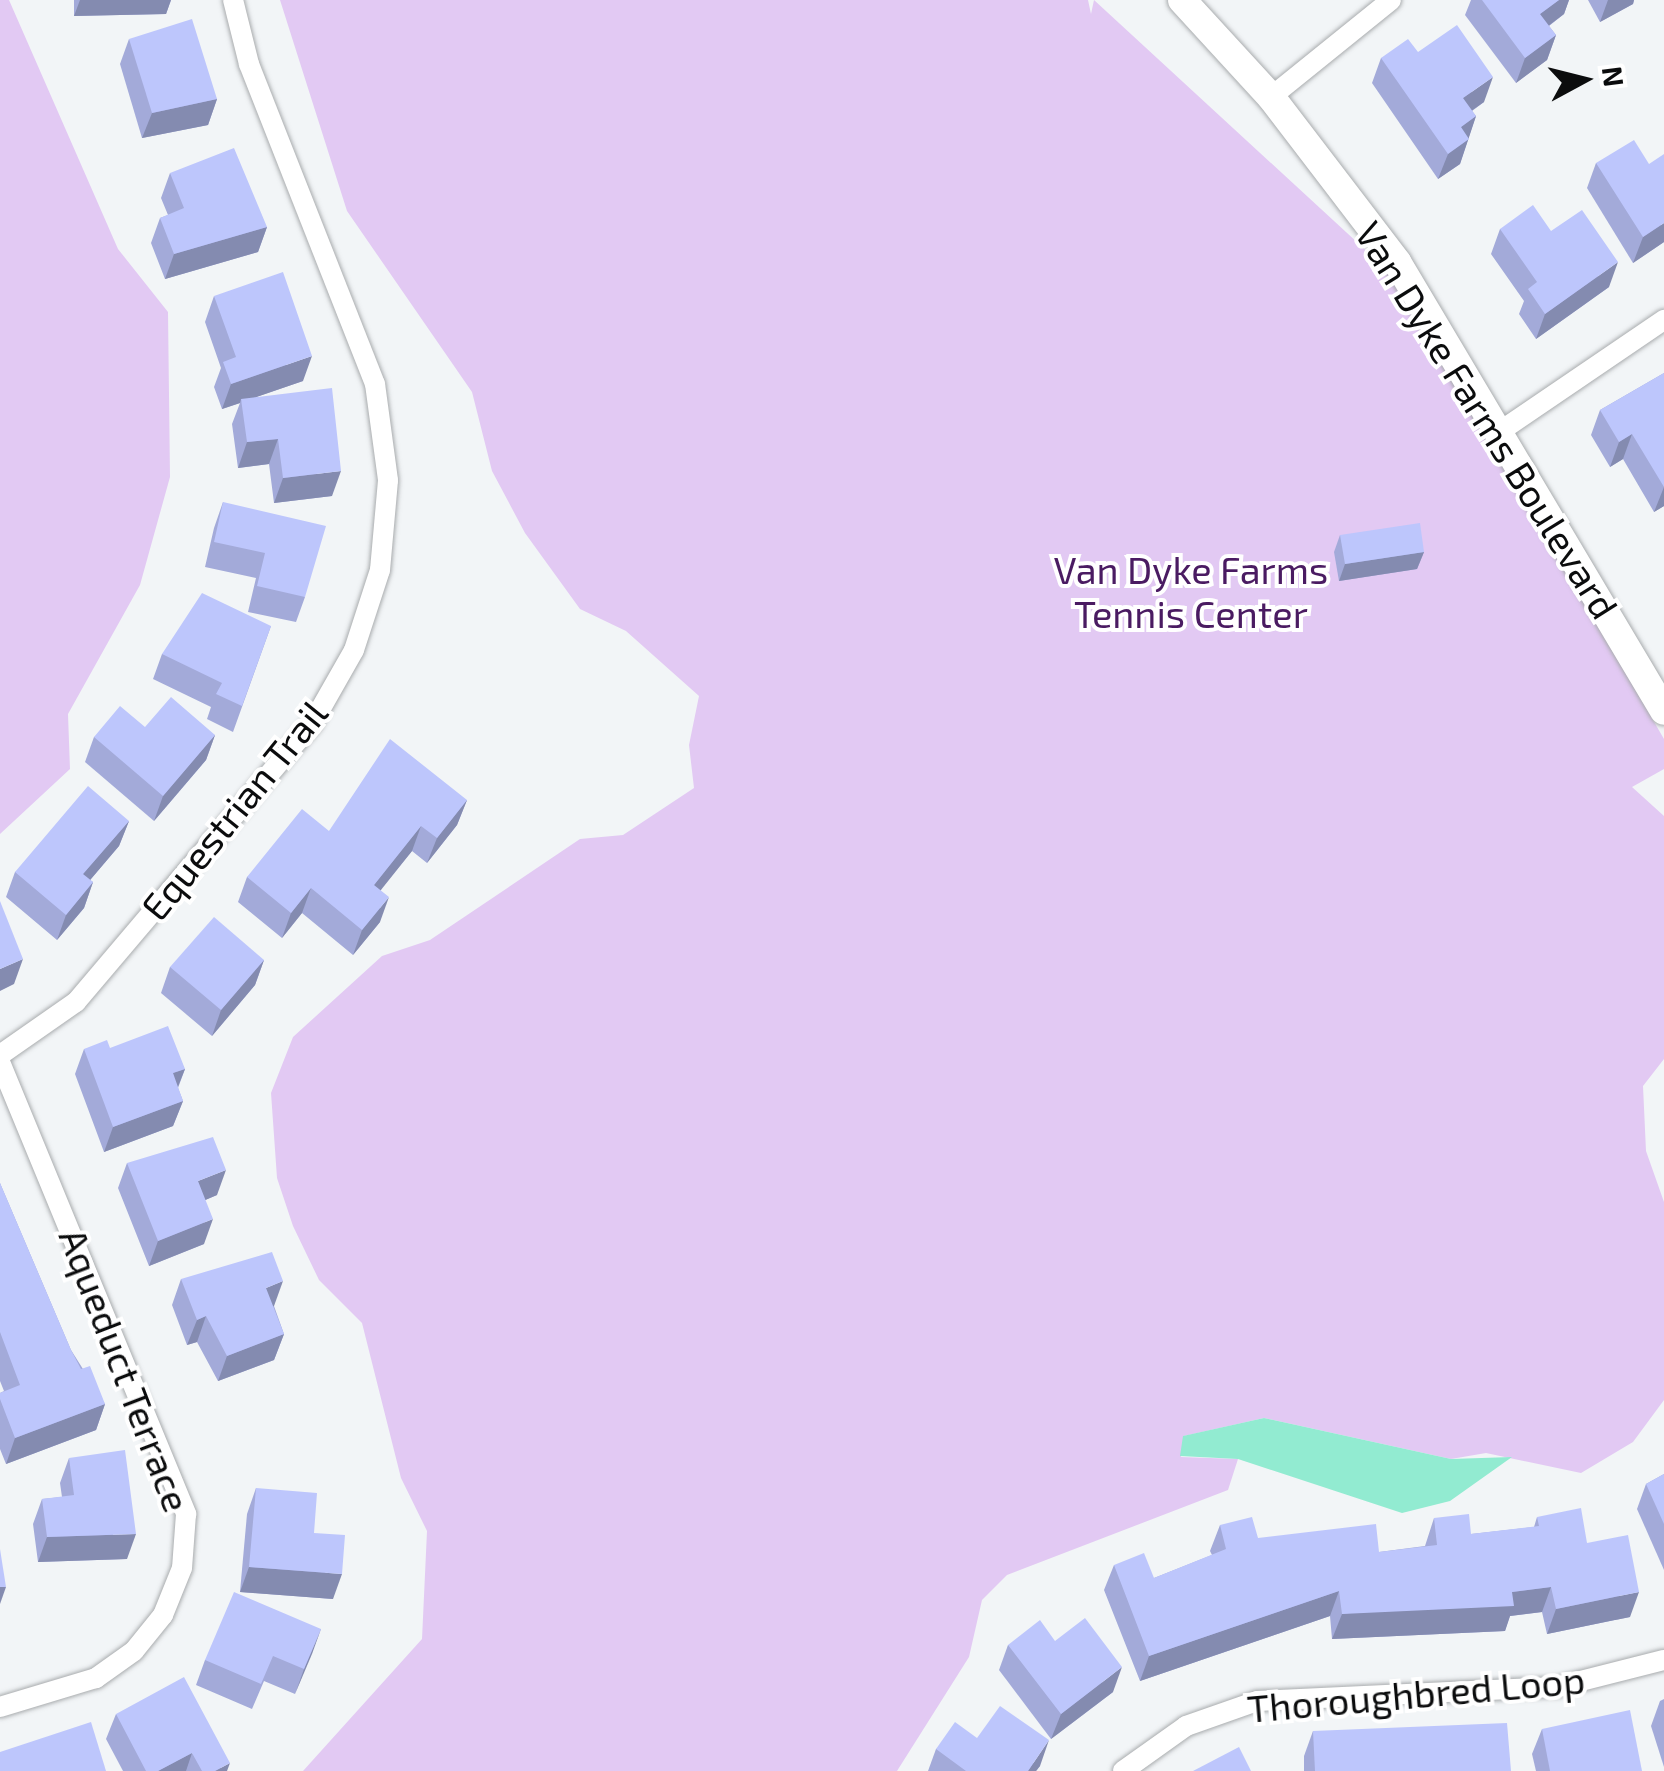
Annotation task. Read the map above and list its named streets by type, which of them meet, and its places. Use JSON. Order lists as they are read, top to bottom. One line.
{"streets":{"street":["Van Dyke Farms Boulevard","Equestrian Trail","Aqueduct Terrace","Thoroughbred Loop"]},"crossings":[["Equestrian Trail","Aqueduct Terrace"]],"parks":["Van Dyke Farms Tennis Center"],"north":"right"}
